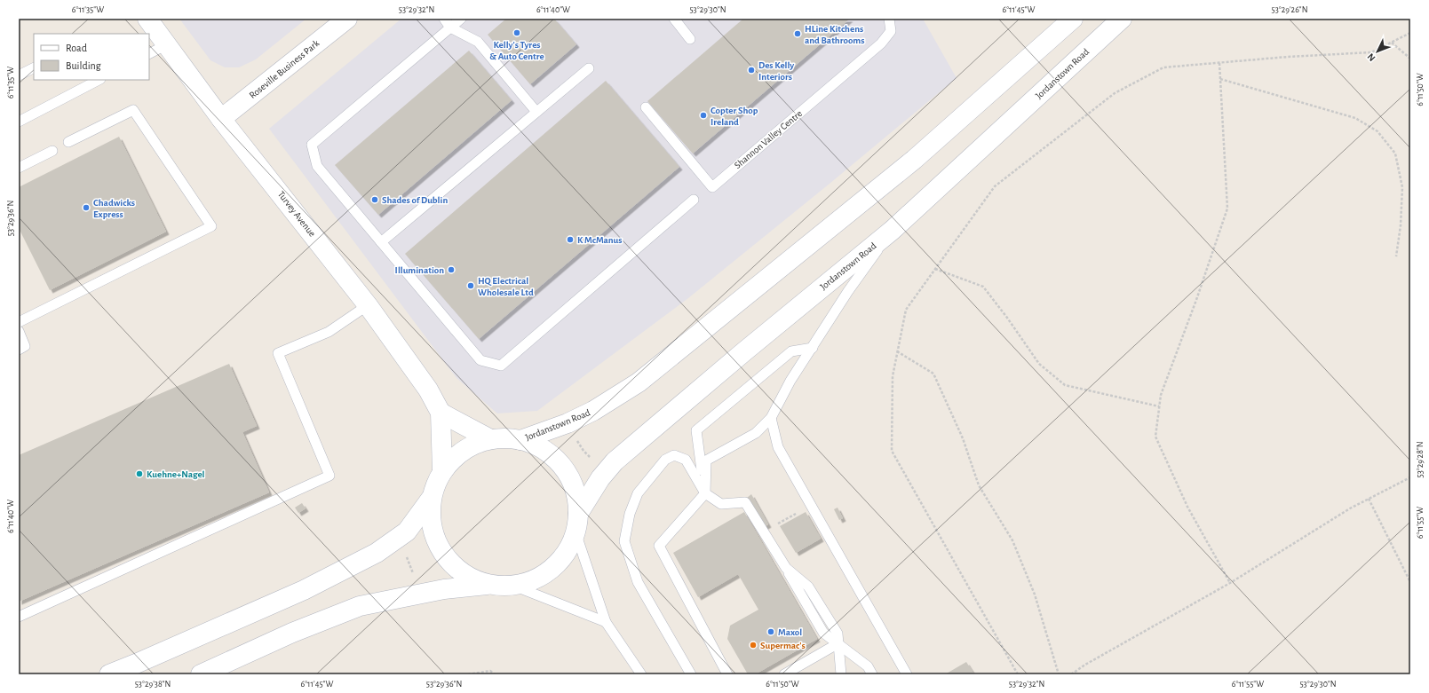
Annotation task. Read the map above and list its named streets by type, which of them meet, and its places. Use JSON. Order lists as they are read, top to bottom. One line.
{"streets":{"main road":["Roseville Business Park","Jordanstown Road","Turvey Avenue"],"lane":["Shannon Valley Centre"]},"crossings":[["Roseville Business Park","Turvey Avenue"]],"places":["Kelly's Tyres & Auto Centre","HLine Kitchens and Bathrooms","Des Kelly Interiors","Copter Shop Ireland","Shades of Dublin","Chadwicks Express","K McManus","Illumination","HQ Electrical Wholesale Ltd","Kuehne+Nagel","Maxol","Supermac's"],"legend":["Road","Building"],"north":"bottom left","coordinates":["6°11'35\"W","53°29'32\"N","6°11'40\"W","53°29'30\"N","6°11'45\"W","53°29'26\"N","6°11'50\"W","53°29'36\"N","53°29'28\"N","6°11'55\"W","53°29'38\"N"]}
